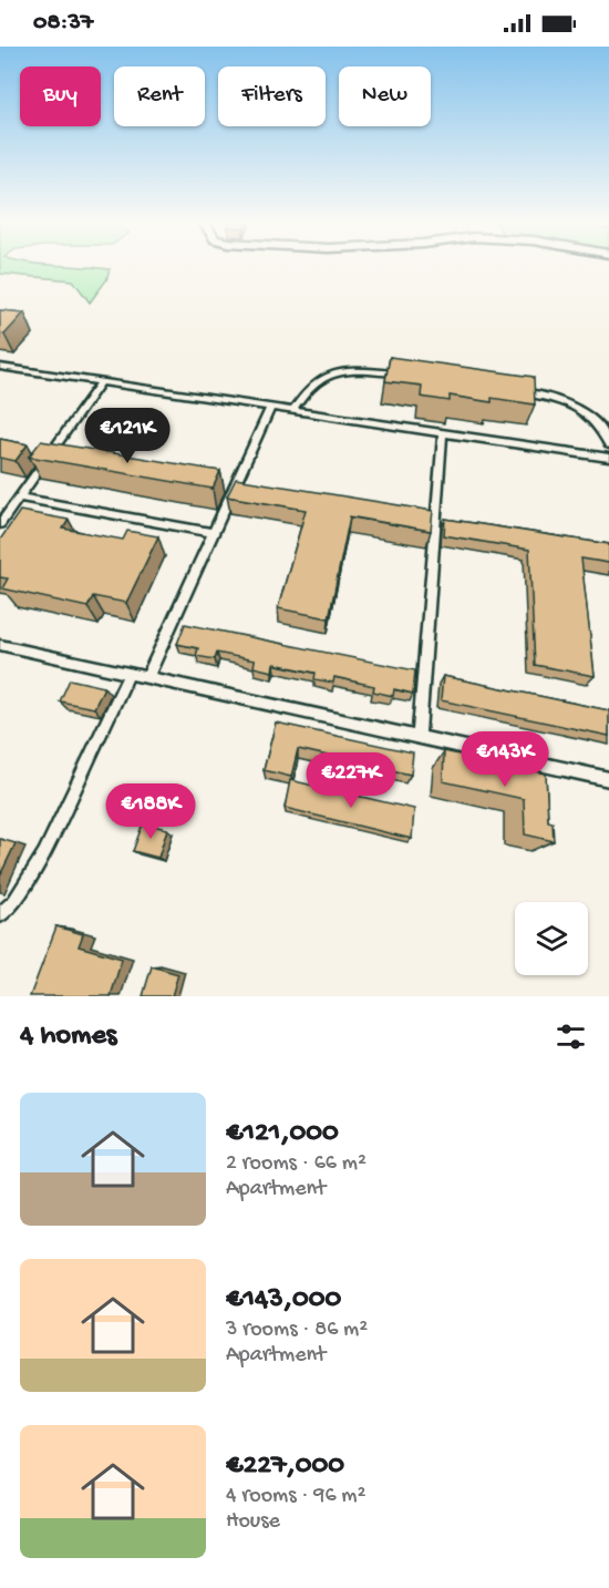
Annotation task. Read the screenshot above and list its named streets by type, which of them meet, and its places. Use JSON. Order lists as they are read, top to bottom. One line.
{"page":{"status":"08:37","chip":["Buy","Rent","Filters","New"],"price":["€121K","€143K","€227K","€188K"],"heading":"4 homes","list":[{"name":"€121,000","note":"2 rooms · 66 m² · Apartment"},{"name":"€143,000","note":"3 rooms · 86 m² · Apartment"},{"name":"€227,000","note":"4 rooms · 96 m² · House"}]}}
